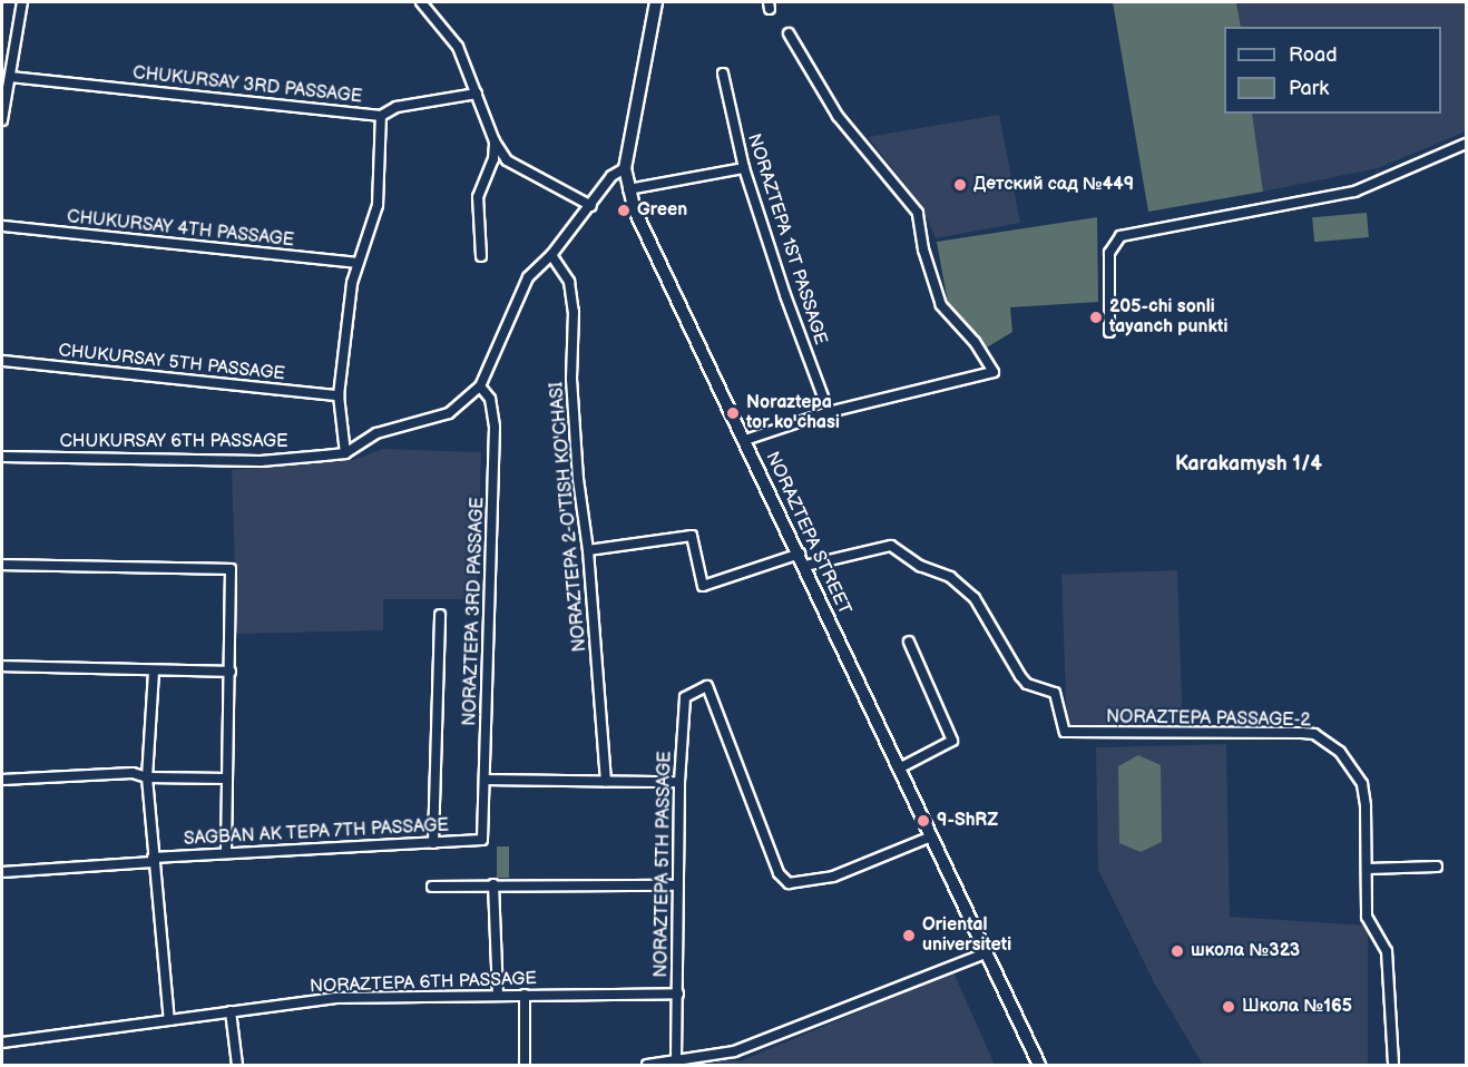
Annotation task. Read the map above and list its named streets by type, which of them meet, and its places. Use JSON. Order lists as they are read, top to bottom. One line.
{"streets":{"main road":["NORAZTEPA STREET"],"street":["CHUKURSAY 3RD PASSAGE","CHUKURSAY 4TH PASSAGE","NORAZTEPA 1ST PASSAGE","CHUKURSAY 5TH PASSAGE","CHUKURSAY 6TH PASSAGE","NORAZTEPA 2-O'TISH KO'CHASI","NORAZTEPA 3RD PASSAGE","NORAZTEPA PASSAGE-2","SAGBAN AK TEPA 7TH PASSAGE","NORAZTEPA 5TH PASSAGE","NORAZTEPA 6TH PASSAGE"]},"crossings":[["NORAZTEPA STREET","NORAZTEPA PASSAGE-2"],["NORAZTEPA STREET","NORAZTEPA 5TH PASSAGE"],["NORAZTEPA 3RD PASSAGE","SAGBAN AK TEPA 7TH PASSAGE"],["NORAZTEPA 5TH PASSAGE","NORAZTEPA 6TH PASSAGE"]],"districts":["Karakamysh 1/4"],"places":["Детский сад №449","Green","205-chi sonli tayanch punkti","Noraztepa tor ko'chasi","9-ShRZ","Oriental universiteti","школа №323","Школа №165"],"legend":["Road","Park"]}
